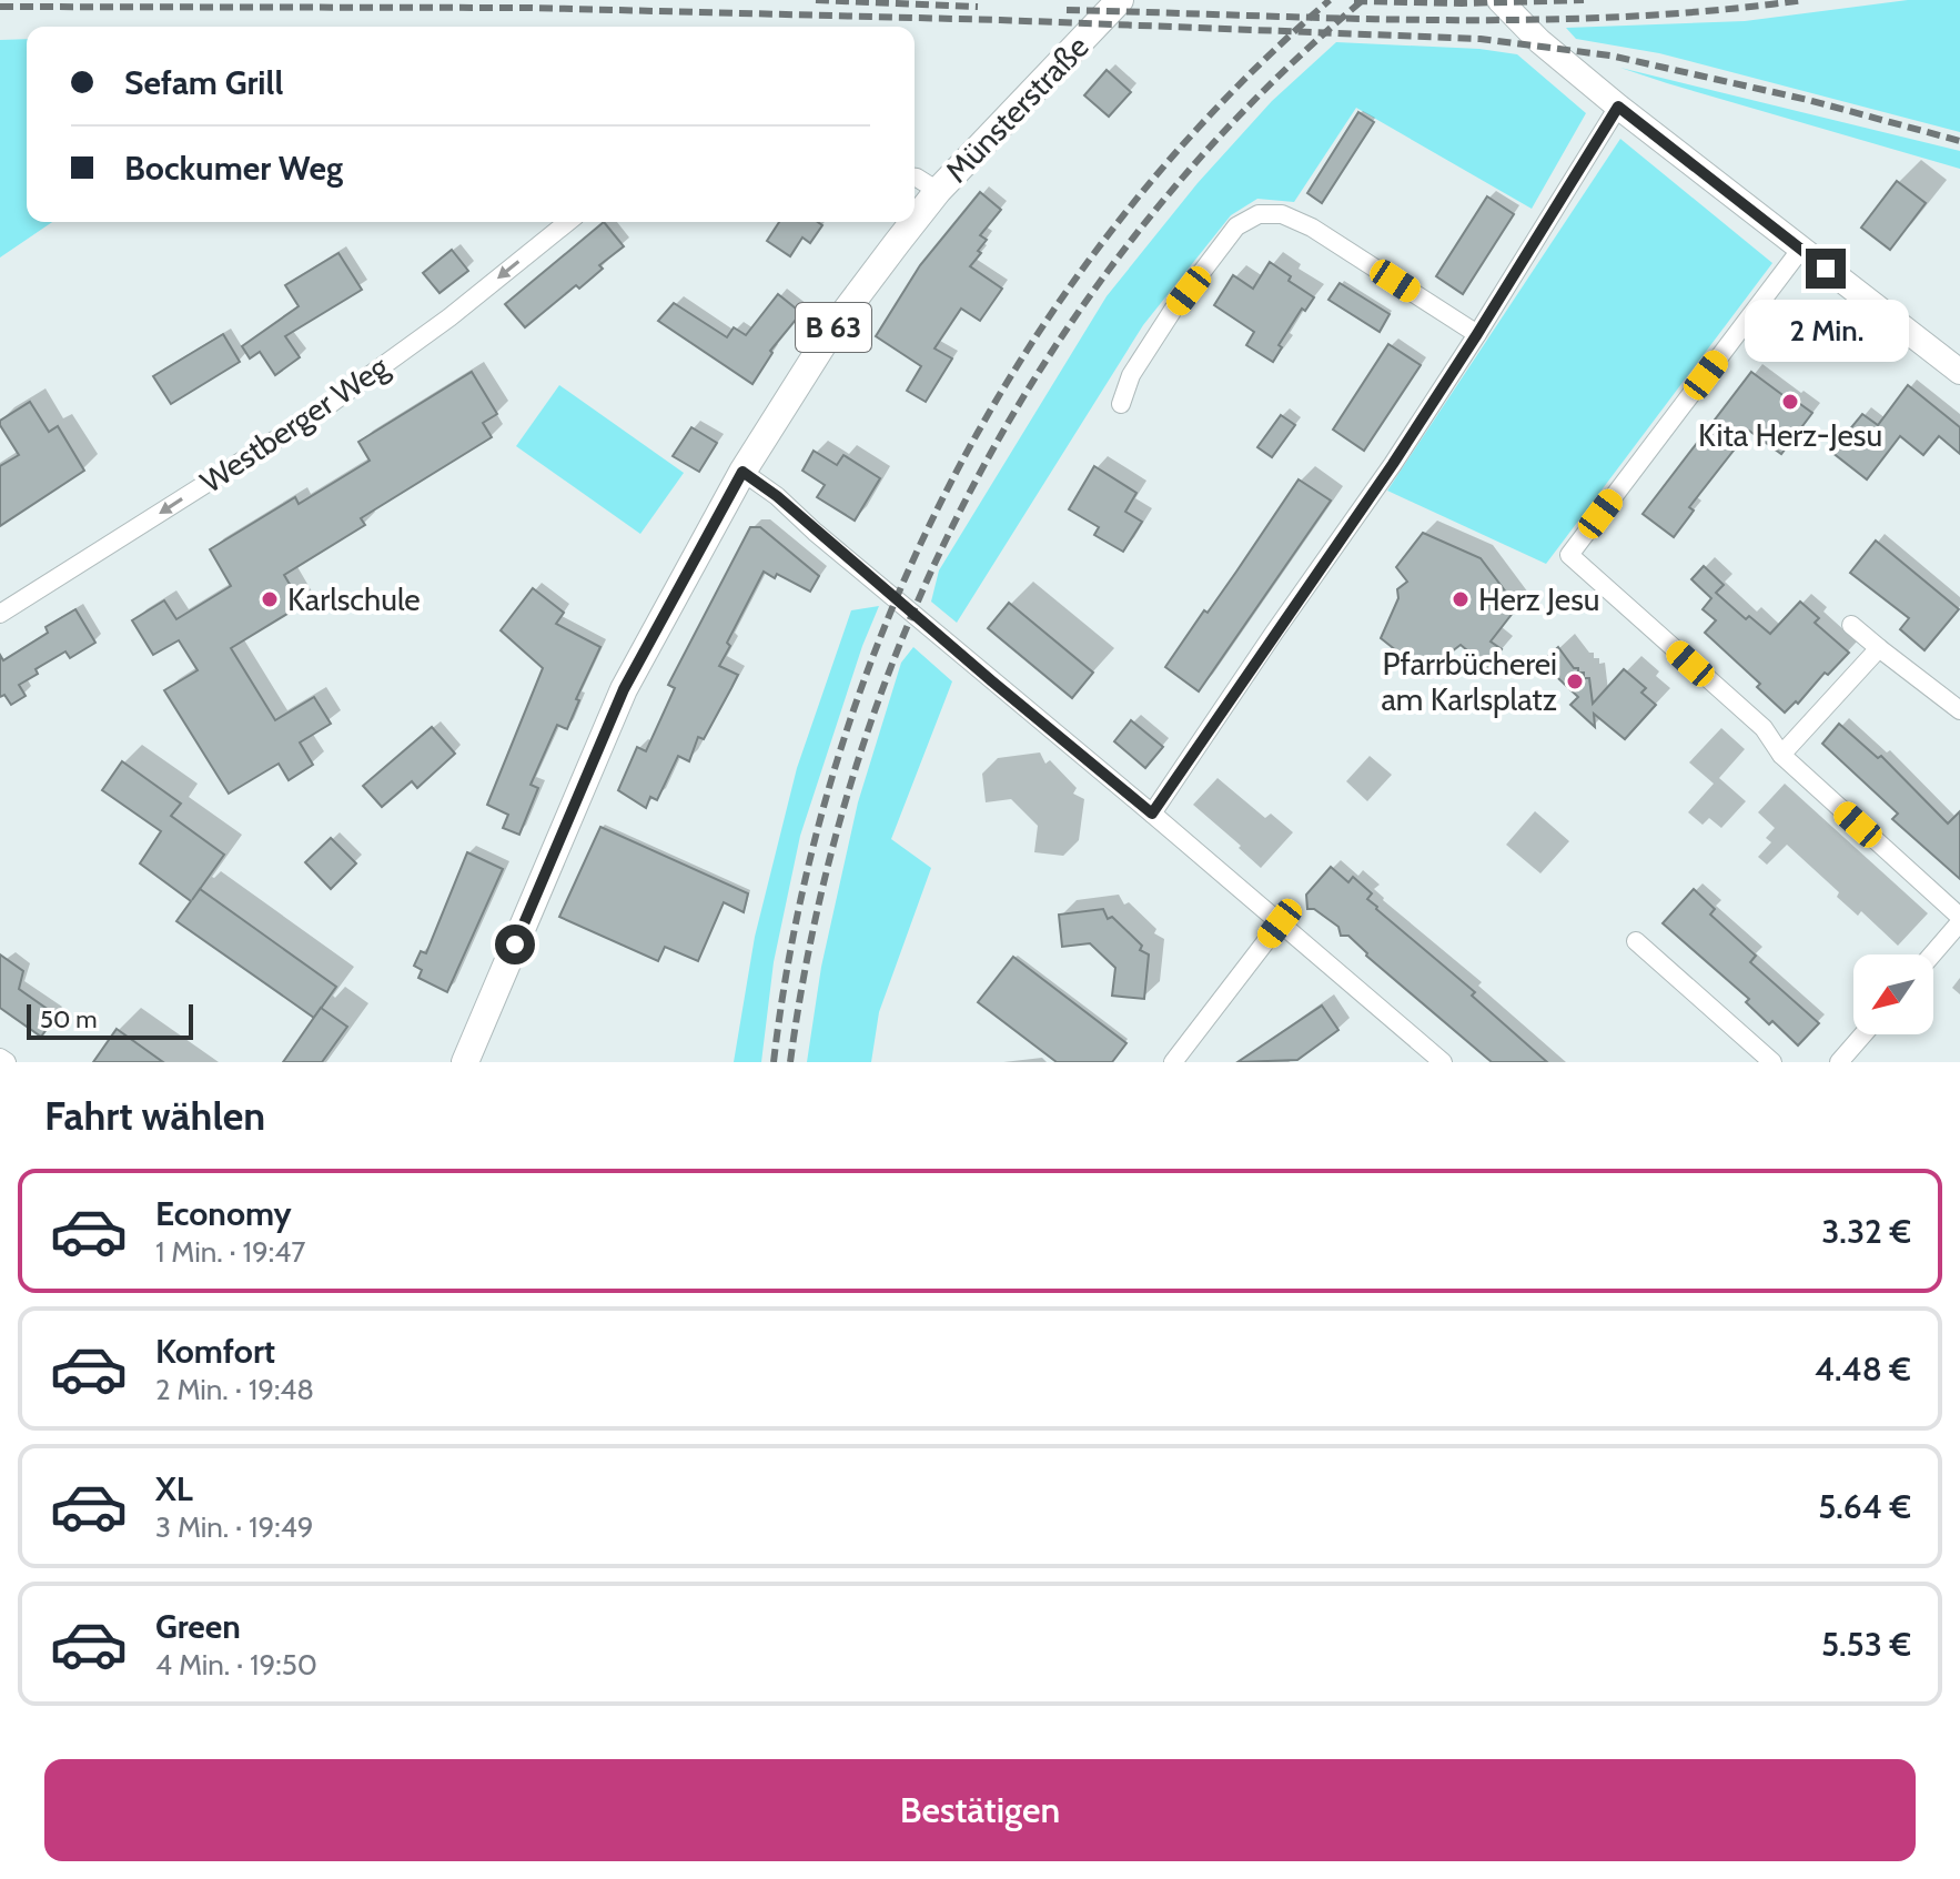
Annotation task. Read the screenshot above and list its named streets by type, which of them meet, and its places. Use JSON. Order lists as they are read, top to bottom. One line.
{"streets":{"main road":["Münsterstraße","B 63"],"street":["Westberger Weg"]},"one_way":["Westberger Weg"],"places":["Kita Herz-Jesu","Karlschule","Herz Jesu","Pfarrbücherei am Karlsplatz"],"scale_bar":"50 m","north":"bottom left","page":{"banner":["Sefam Grill","Bockumer Weg"],"bubble":"2 Min.","scale":"50 m","heading":"Fahrt wählen","list":[{"name":"Economy","note":"1 Min. · 19:47","value":"3.32 €"},{"name":"Komfort","note":"2 Min. · 19:48","value":"4.48 €"},{"name":"XL","note":"3 Min. · 19:49","value":"5.64 €"},{"name":"Green","note":"4 Min. · 19:50","value":"5.53 €"}],"buttons":"Bestätigen"}}
